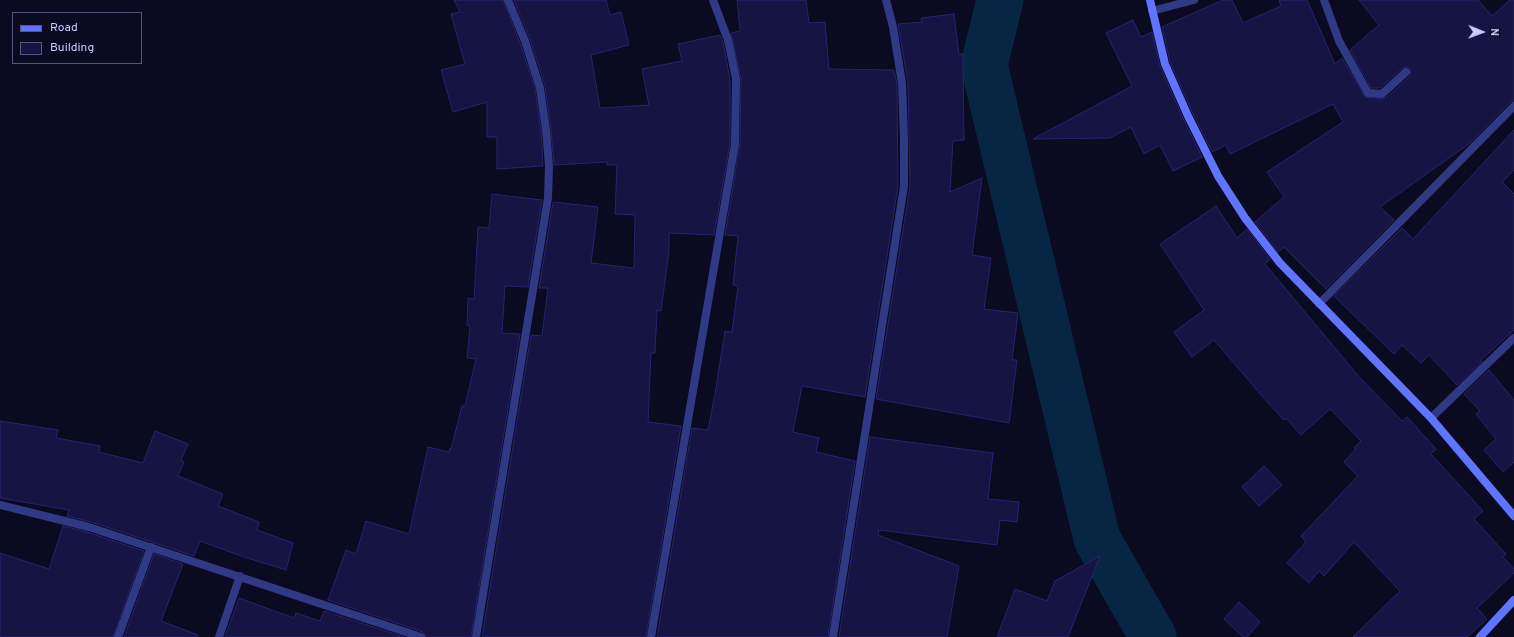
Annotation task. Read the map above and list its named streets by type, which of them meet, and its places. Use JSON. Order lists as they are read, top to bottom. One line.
{"legend":["Road","Building"],"north":"right"}
